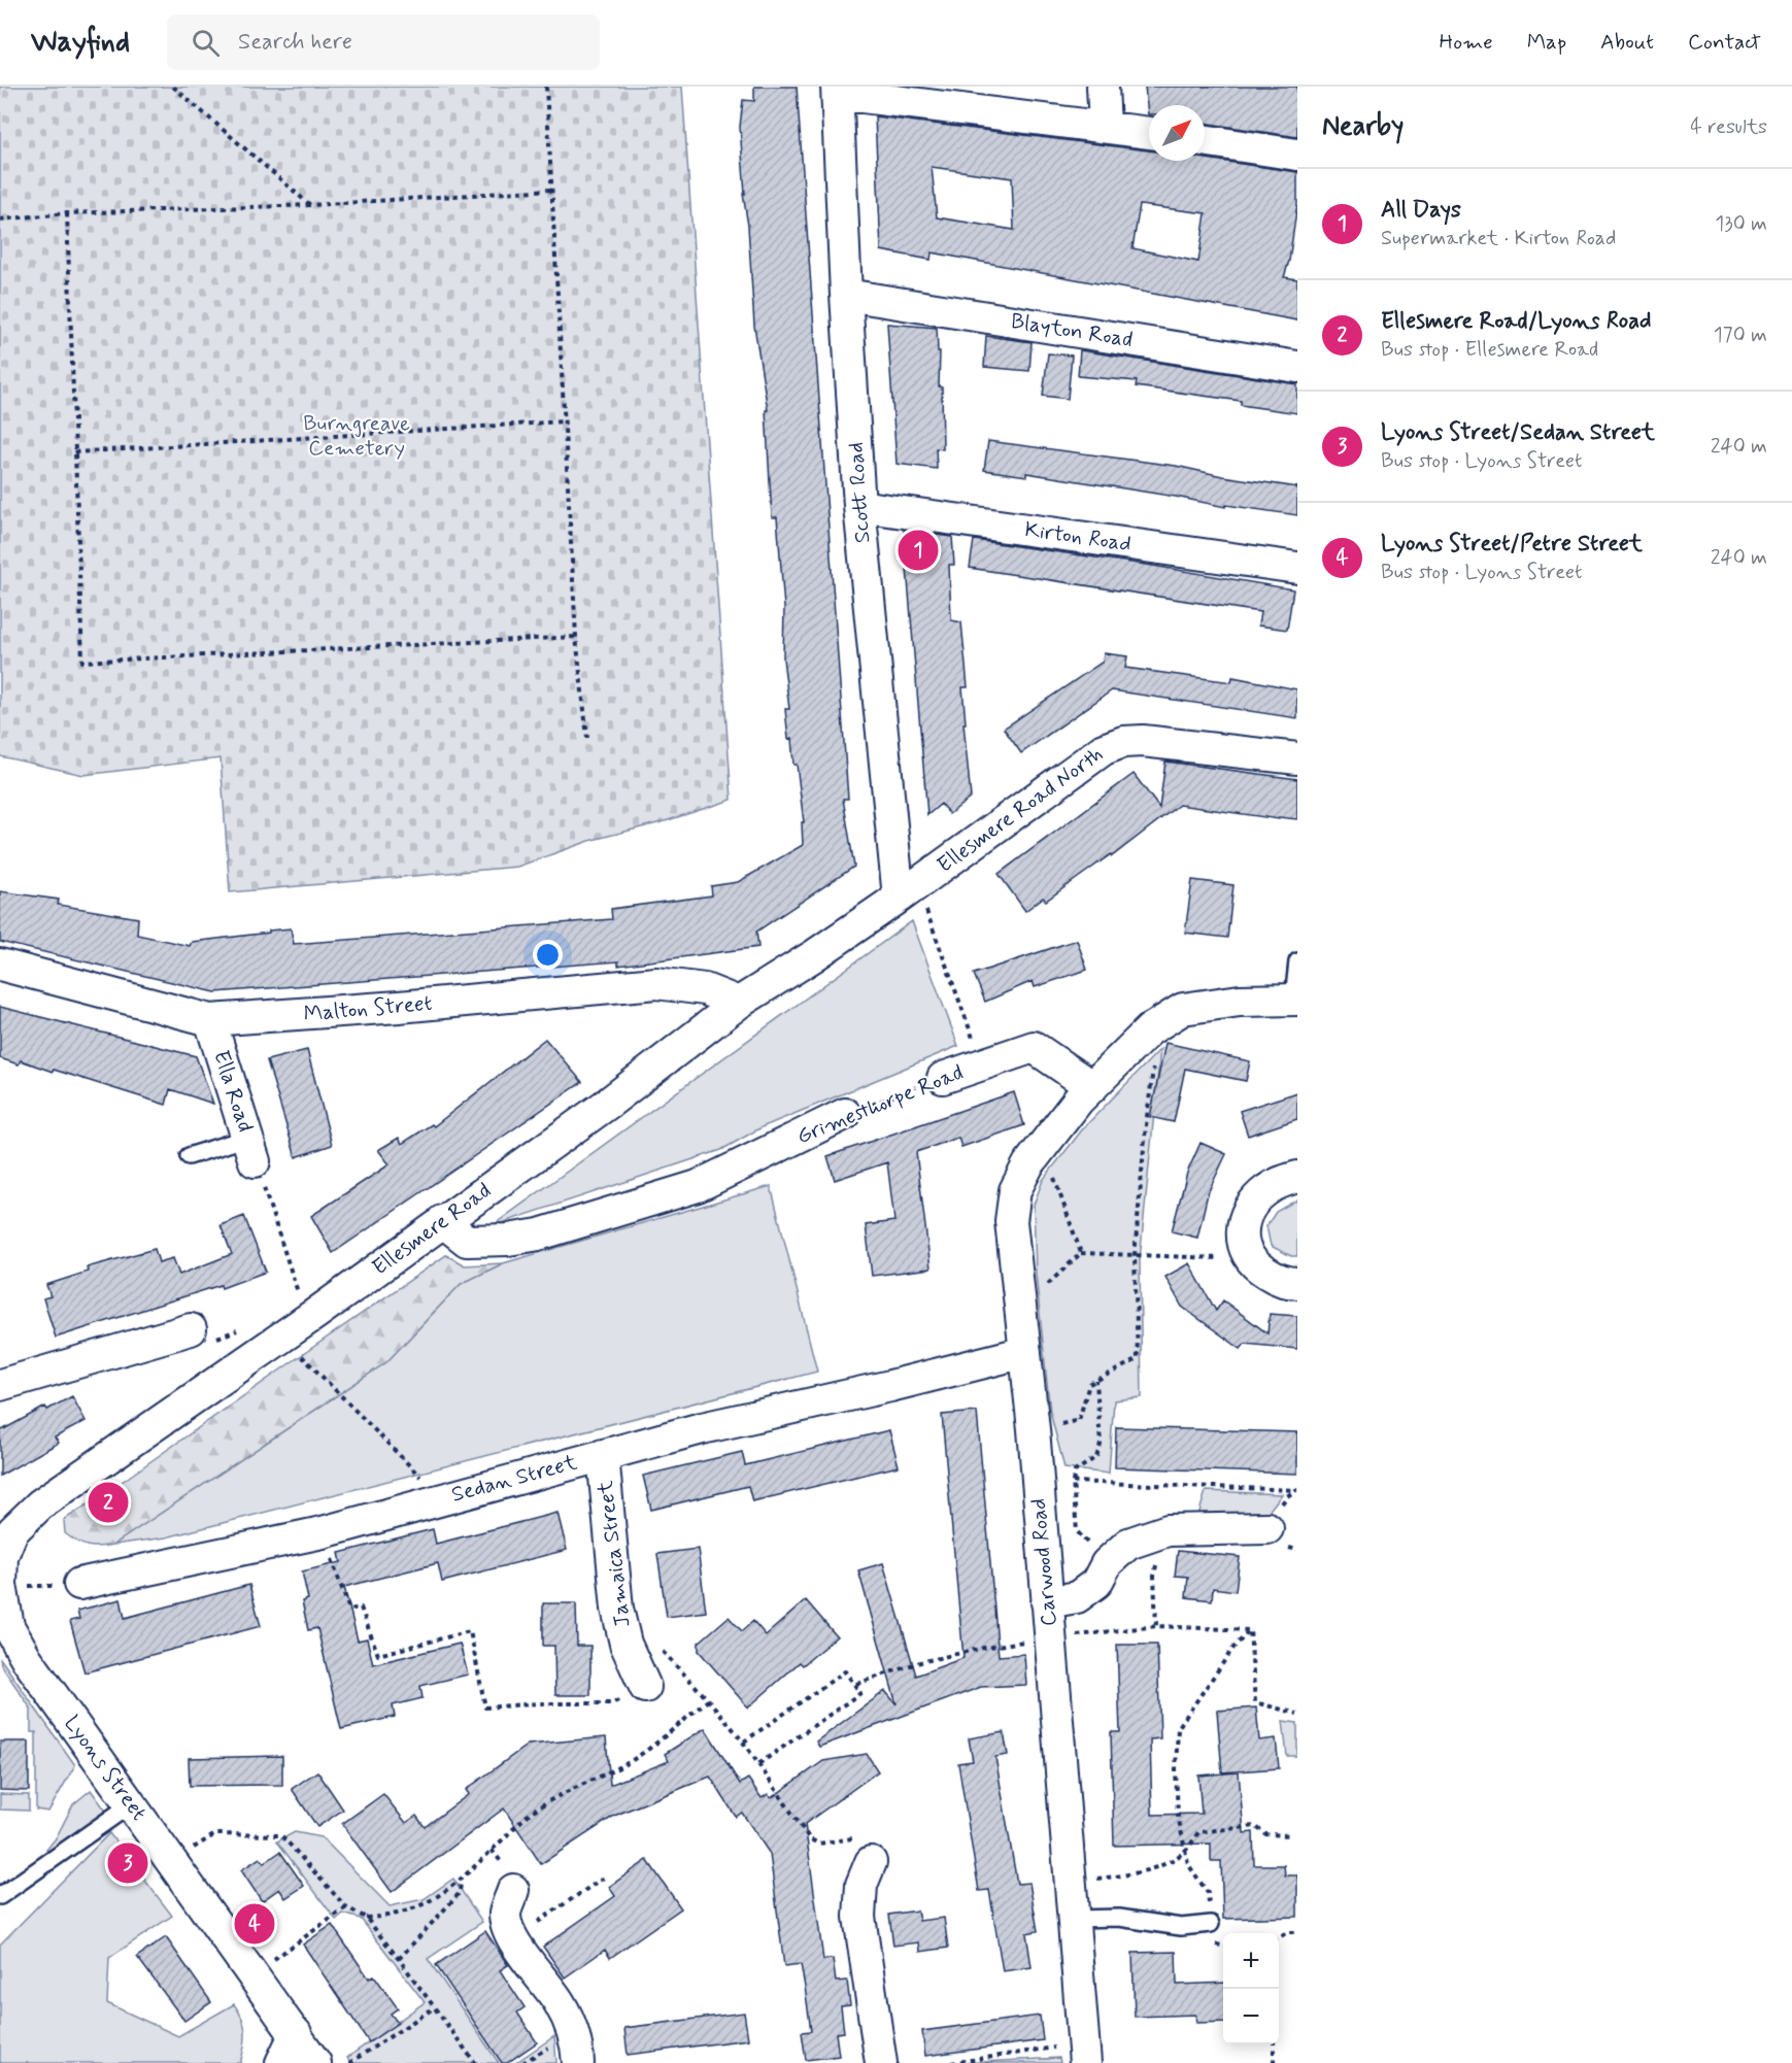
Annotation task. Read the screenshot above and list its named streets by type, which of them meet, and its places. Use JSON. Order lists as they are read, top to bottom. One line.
{"streets":{"street":["Blayton Road","Scott Road","Kirton Road","Ellesmere Road North","Malton Street","Ella Road","Grimesthorpe Road","Ellesmere Road","Sedan Street","Jamaica Street","Carwood Road","Lyons Street"]},"crossings":[["Blayton Road","Scott Road"],["Scott Road","Kirton Road"],["Scott Road","Ellesmere Road North"],["Scott Road","Ellesmere Road"],["Ellesmere Road North","Ellesmere Road"],["Malton Street","Ella Road"],["Malton Street","Ellesmere Road"],["Grimesthorpe Road","Ellesmere Road"],["Grimesthorpe Road","Carwood Road"],["Ellesmere Road","Lyons Street"],["Sedan Street","Jamaica Street"],["Sedan Street","Carwood Road"]],"parks":["Burngreave Cemetery"],"north":"top right","page":{"header":"Wayfind","search":"Search here","nav":["Home","Map","About","Contact"],"heading":["Nearby","4 results"],"list":[{"mark":"1","name":"All Days","note":"Supermarket · Kirton Road","value":"130 m"},{"mark":"2","name":"Ellesmere Road/Lyons Road","note":"Bus stop · Ellesmere Road","value":"170 m"},{"mark":"3","name":"Lyons Street/Sedan Street","note":"Bus stop · Lyons Street","value":"240 m"},{"mark":"4","name":"Lyons Street/Petre Street","note":"Bus stop · Lyons Street","value":"240 m"}],"pins":["1","2","3","4"],"map_buttons":["+","−"]}}
